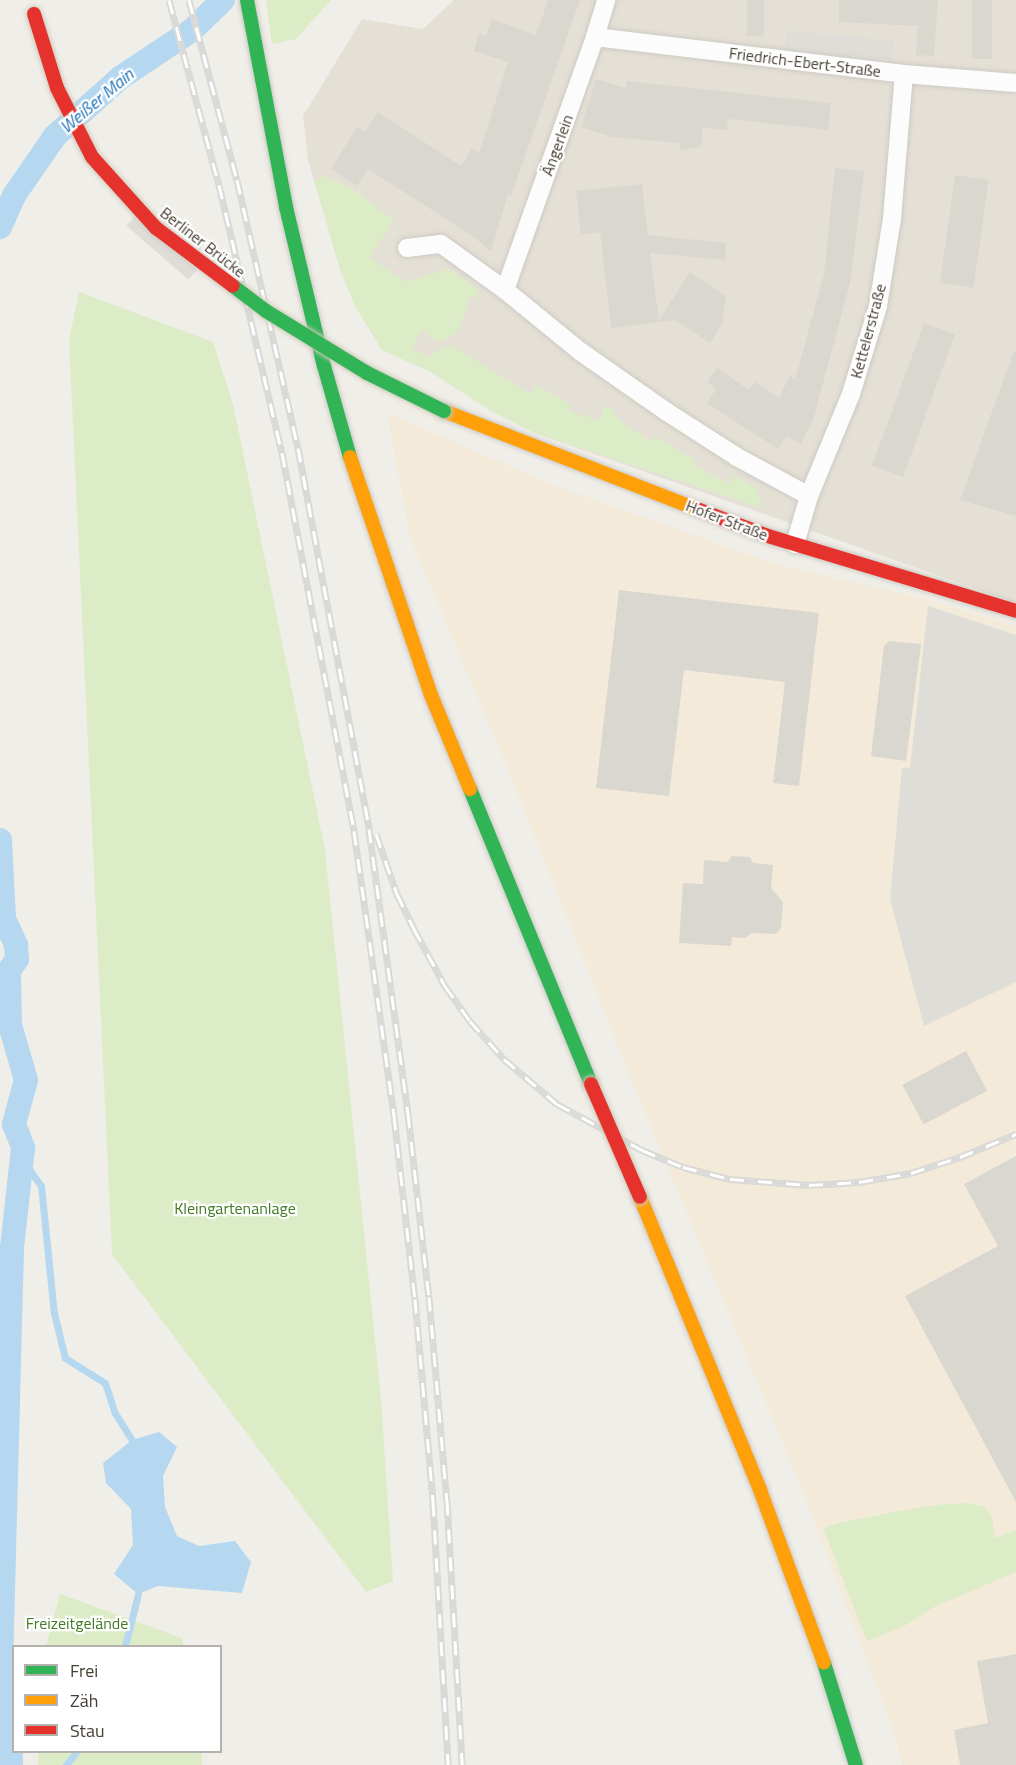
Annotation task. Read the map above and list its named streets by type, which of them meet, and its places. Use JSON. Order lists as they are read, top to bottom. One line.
{"streets":{"main road":["Berliner Brücke","Hofer Straße"],"street":["Friedrich-Ebert-Straße","Ängerlein","Kettelerstraße"]},"crossings":[["Friedrich-Ebert-Straße","Ängerlein"],["Friedrich-Ebert-Straße","Kettelerstraße"],["Berliner Brücke","Hofer Straße"],["Kettelerstraße","Hofer Straße"]],"water":["Weißer Main"],"parks":["Kleingartenanlage","Freizeitgelände"],"legend":["Frei","Zäh","Stau"]}
